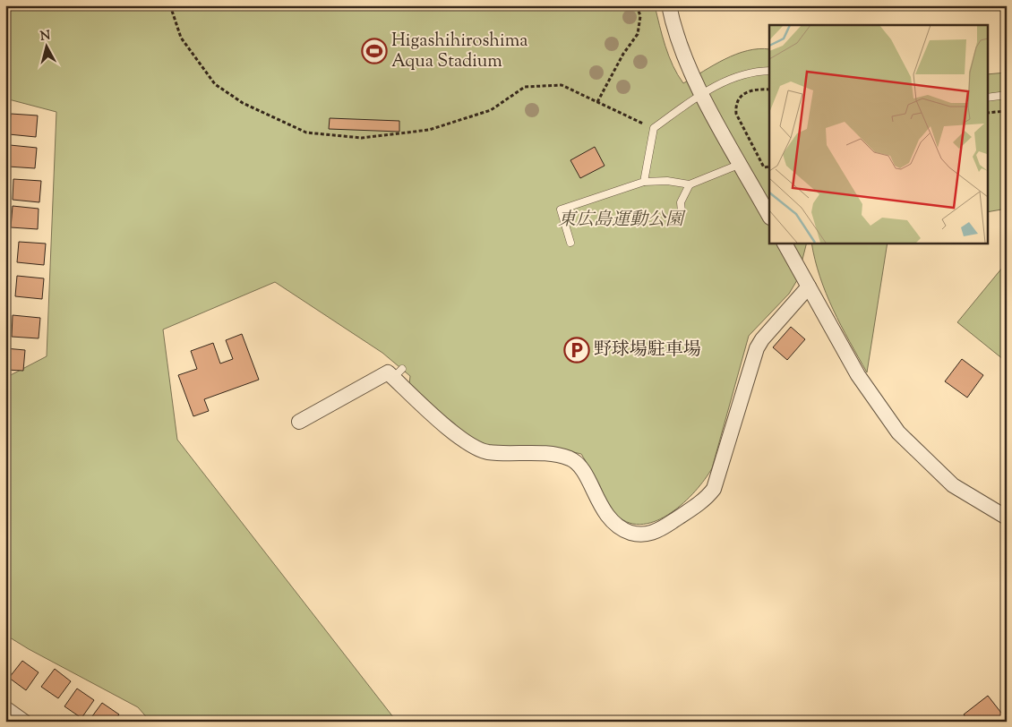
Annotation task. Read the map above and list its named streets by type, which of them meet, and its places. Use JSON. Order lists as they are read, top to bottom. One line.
{"parks":["東広島運動公園"],"places":{"sports":["Higashihiroshima Aqua Stadium"],"parking":["野球場駐車場"]},"north":"top"}
